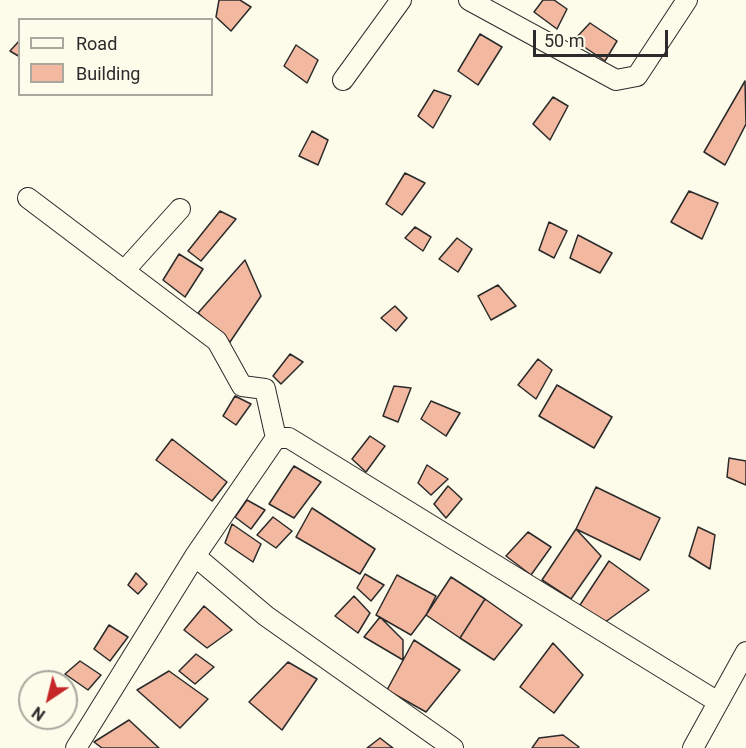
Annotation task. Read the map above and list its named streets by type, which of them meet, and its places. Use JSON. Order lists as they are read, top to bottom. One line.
{"legend":["Road","Building"],"scale_bar":"50 m","north":"bottom left"}
